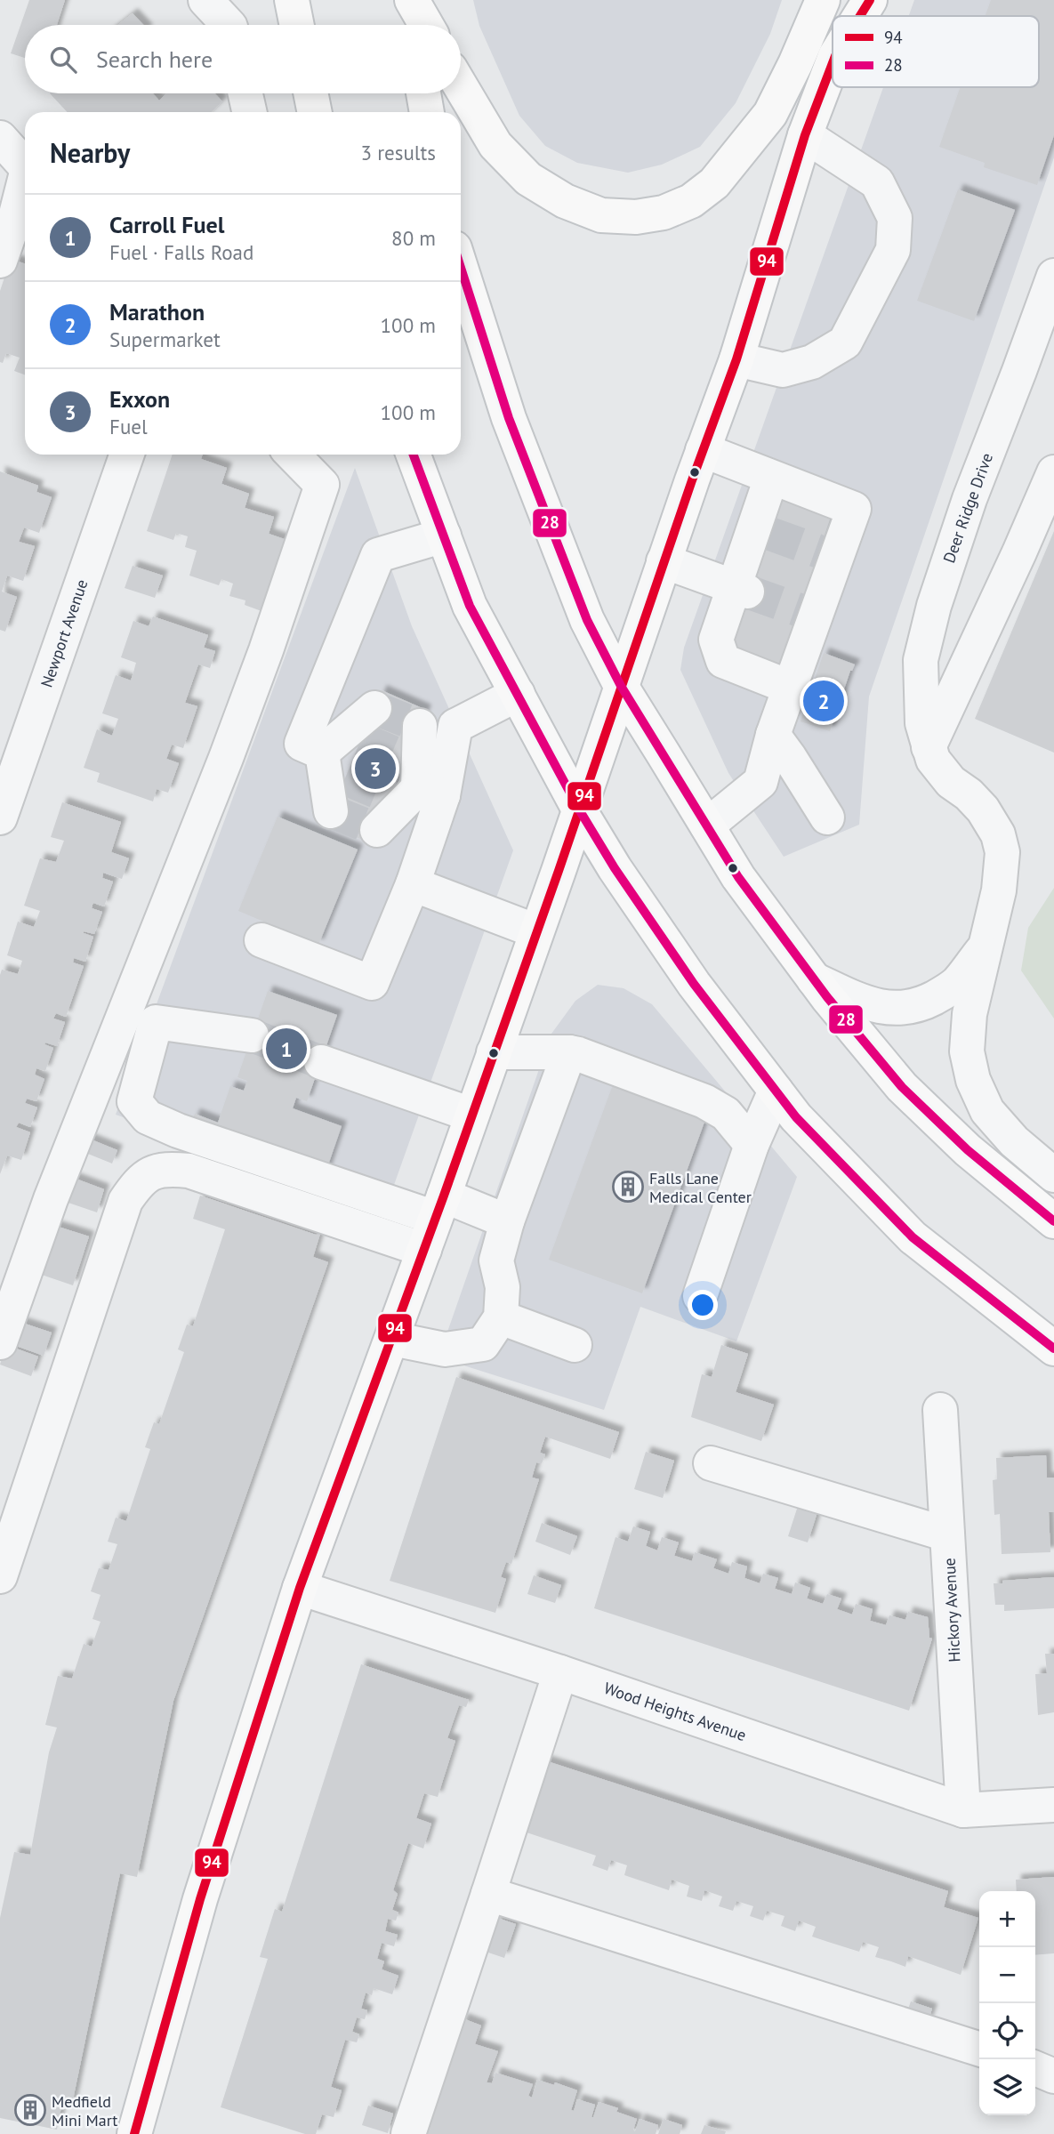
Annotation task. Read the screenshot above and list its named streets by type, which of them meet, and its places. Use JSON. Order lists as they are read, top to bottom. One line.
{"streets":{"street":["Deer Ridge Drive","Newport Avenue","Hickory Avenue","Wood Heights Avenue"]},"crossings":[["Hickory Avenue","Wood Heights Avenue"]],"places":{"building":["Falls Lane Medical Center","Medfield Mini Mart"]},"lines":["transit line 94","transit line 28"],"legend":["94","28"],"page":{"search":"Search here","heading":["Nearby","3 results"],"list":[{"mark":"1","name":"Carroll Fuel","note":"Fuel · Falls Road","value":"80 m"},{"mark":"2","name":"Marathon","note":"Supermarket","value":"100 m"},{"mark":"3","name":"Exxon","note":"Fuel","value":"100 m"}],"pins":["2","3","1"],"map_buttons":["+","−"]}}
